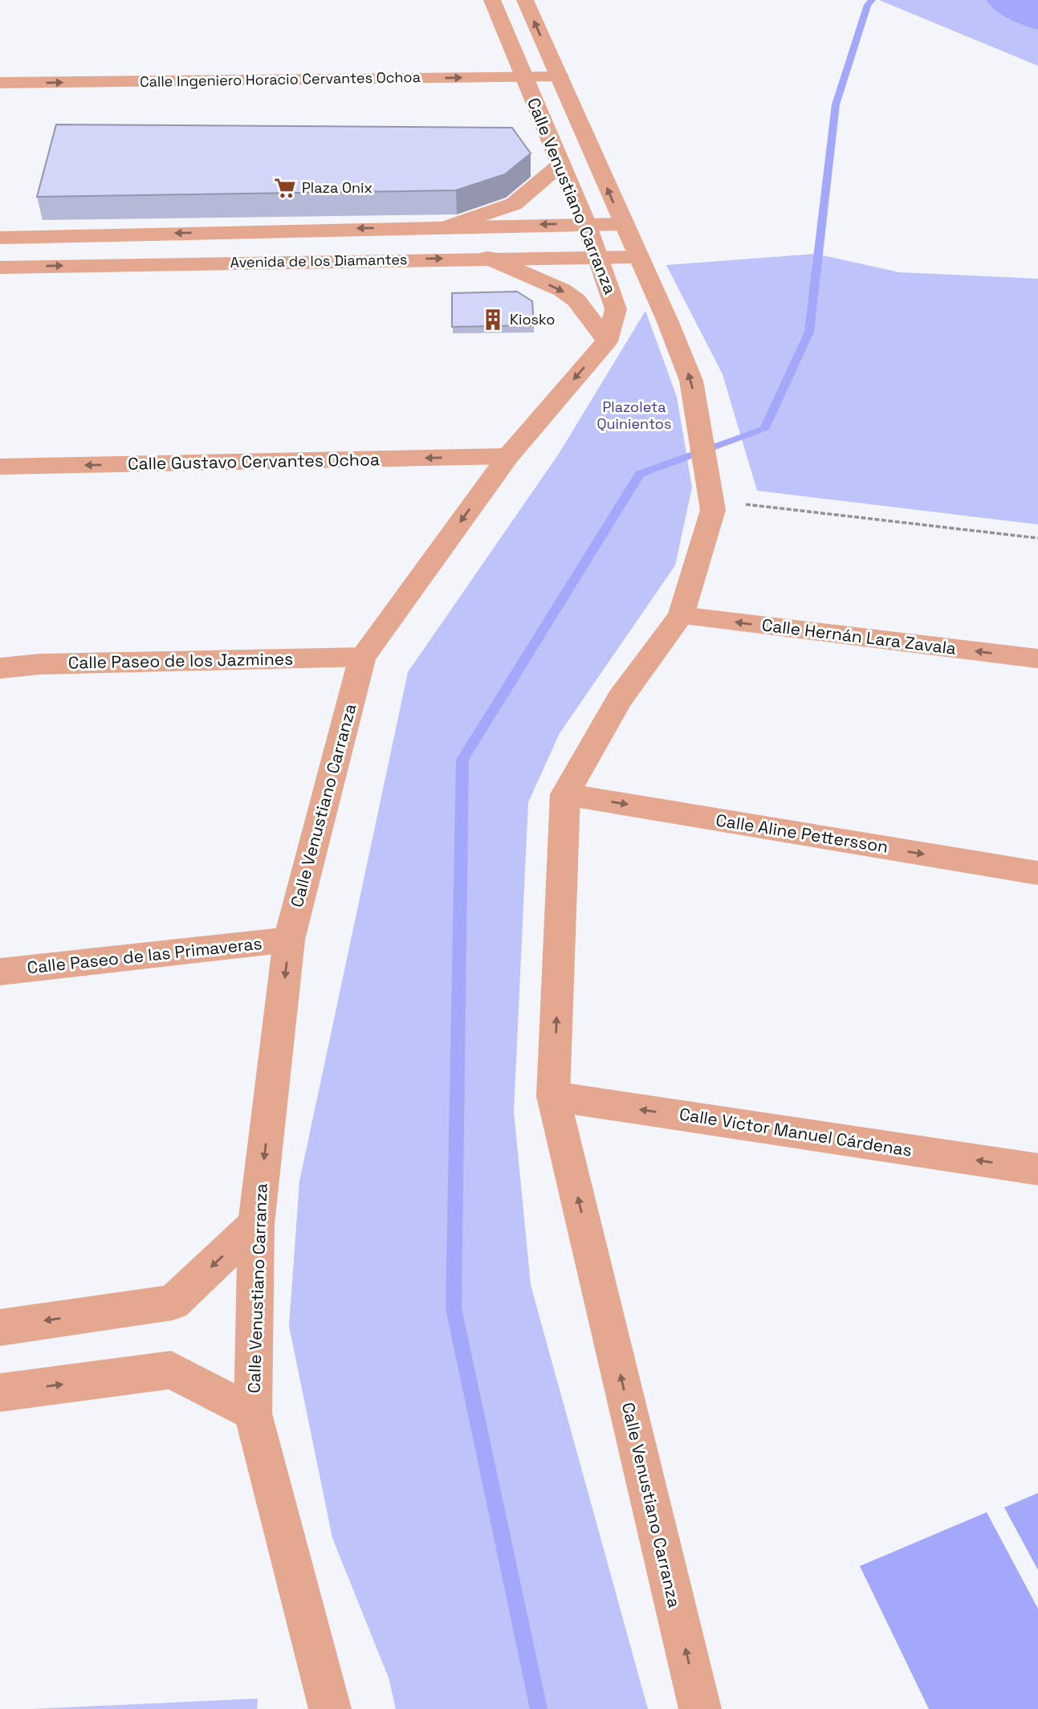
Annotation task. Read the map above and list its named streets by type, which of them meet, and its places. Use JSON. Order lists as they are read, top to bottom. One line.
{"streets":{"street":["Calle Ingeniero Horacio Cervantes Ochoa","Calle Venustiano Carranza","Avenida de los Diamantes","Calle Gustavo Cervantes Ochoa","Calle Hernán Lara Zavala","Calle Paseo de los Jazmines","Calle Aline Pettersson","Calle Paseo de las Primaveras","Calle Víctor Manuel Cárdenas"]},"crossings":[["Calle Ingeniero Horacio Cervantes Ochoa","Calle Venustiano Carranza"],["Calle Venustiano Carranza","Avenida de los Diamantes"],["Calle Venustiano Carranza","Calle Gustavo Cervantes Ochoa"],["Calle Venustiano Carranza","Calle Hernán Lara Zavala"],["Calle Venustiano Carranza","Calle Paseo de los Jazmines"],["Calle Venustiano Carranza","Calle Aline Pettersson"],["Calle Venustiano Carranza","Calle Paseo de las Primaveras"],["Calle Venustiano Carranza","Calle Víctor Manuel Cárdenas"]],"one_way":["Calle Ingeniero Horacio Cervantes Ochoa","Calle Gustavo Cervantes Ochoa","Calle Hernán Lara Zavala","Calle Aline Pettersson","Calle Víctor Manuel Cárdenas"],"parks":["Plazoleta Quinientos"],"places":{"supermarket":["Plaza Onix"],"building":["Kiosko"]}}
